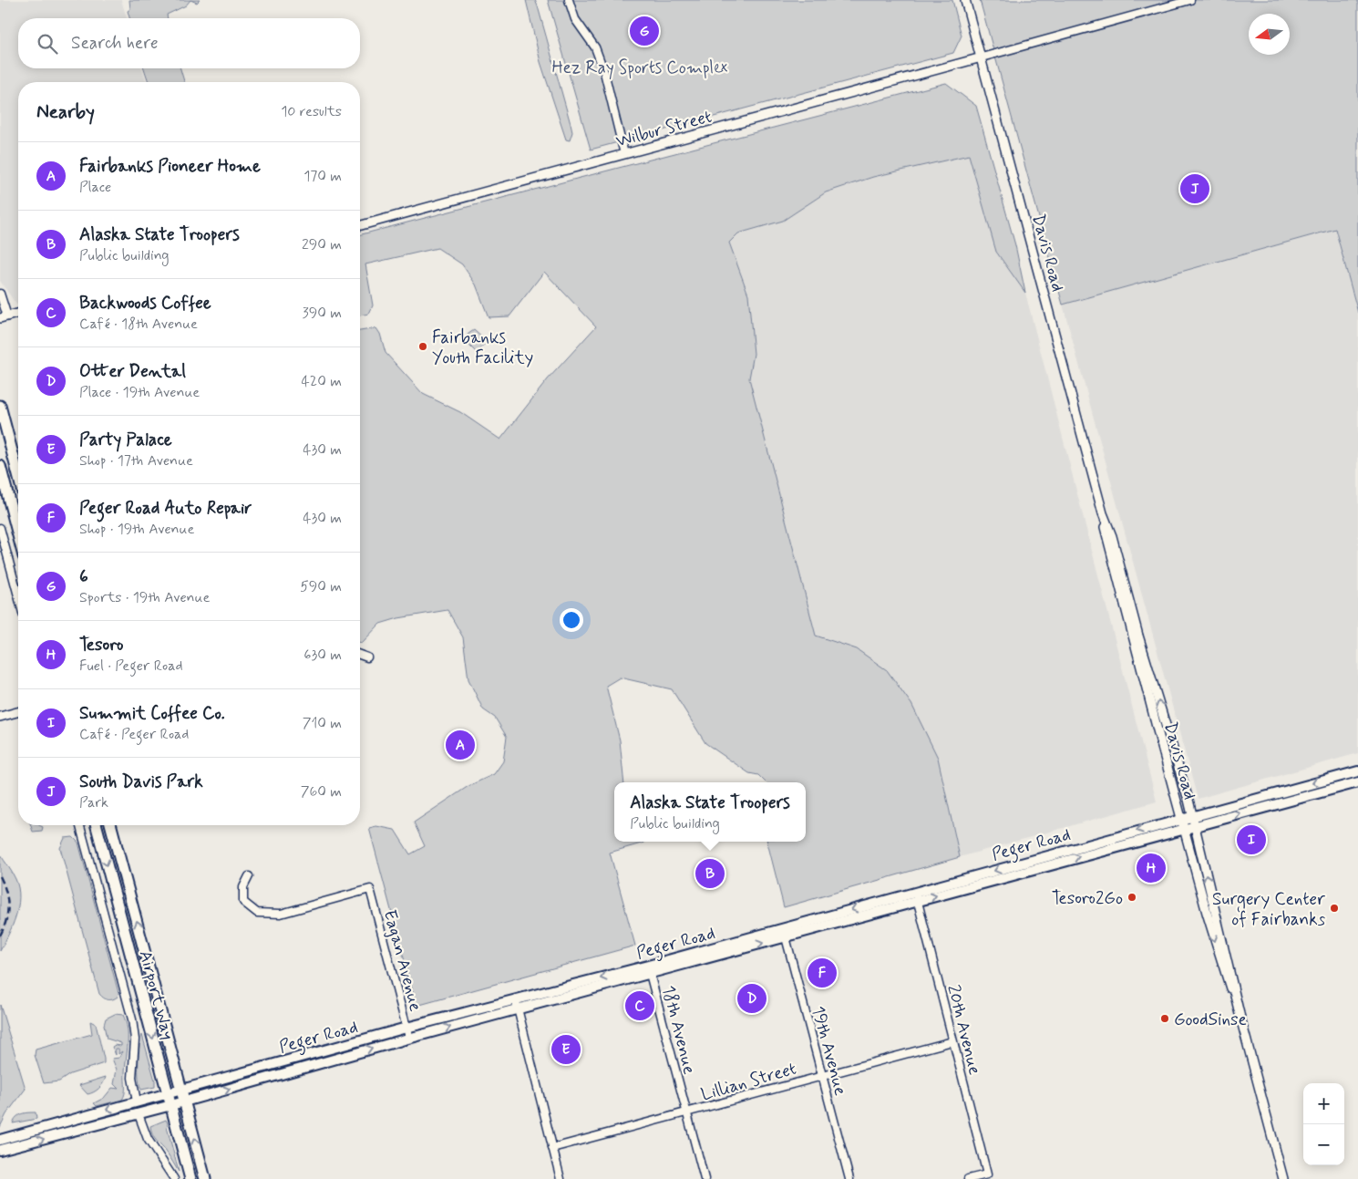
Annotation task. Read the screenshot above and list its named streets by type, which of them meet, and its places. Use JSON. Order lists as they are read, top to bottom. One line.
{"streets":{"main road":["Peger Road","Airport Way"],"street":["Wilbur Street","Davis Road","Eagan Avenue","18th Avenue","20th Avenue","19th Avenue","Lillian Street"]},"crossings":[["Wilbur Street","Davis Road"],["Davis Road","Peger Road"],["Peger Road","Eagan Avenue"],["Peger Road","Airport Way"],["Peger Road","18th Avenue"],["Peger Road","20th Avenue"],["Peger Road","19th Avenue"],["18th Avenue","Lillian Street"],["20th Avenue","Lillian Street"],["19th Avenue","Lillian Street"]],"parks":["Hez Ray Sports Complex"],"places":["Fairbanks Youth Facility","Tesoro2Go","Surgery Center of Fairbanks","GoodSinse"],"north":"left","page":{"pins":["G","J","A","I","H","B","F","D","C","E"],"search":"Search here","heading":["Nearby","10 results"],"list":[{"mark":"A","name":"Fairbanks Pioneer Home","note":"Place","value":"170 m"},{"mark":"B","name":"Alaska State Troopers","note":"Public building","value":"290 m"},{"mark":"C","name":"Backwoods Coffee","note":"Café · 18th Avenue","value":"390 m"},{"mark":"D","name":"Otter Dental","note":"Place · 19th Avenue","value":"420 m"},{"mark":"E","name":"Party Palace","note":"Shop · 17th Avenue","value":"430 m"},{"mark":"F","name":"Peger Road Auto Repair","note":"Shop · 19th Avenue","value":"430 m"},{"mark":"G","name":"6","note":"Sports · 19th Avenue","value":"590 m"},{"mark":"H","name":"Tesoro","note":"Fuel · Peger Road","value":"630 m"},{"mark":"I","name":"Summit Coffee Co.","note":"Café · Peger Road","value":"710 m"},{"mark":"J","name":"South Davis Park","note":"Park","value":"760 m"}],"popup":["Alaska State Troopers","Public building"],"map_buttons":["+","−"]}}
